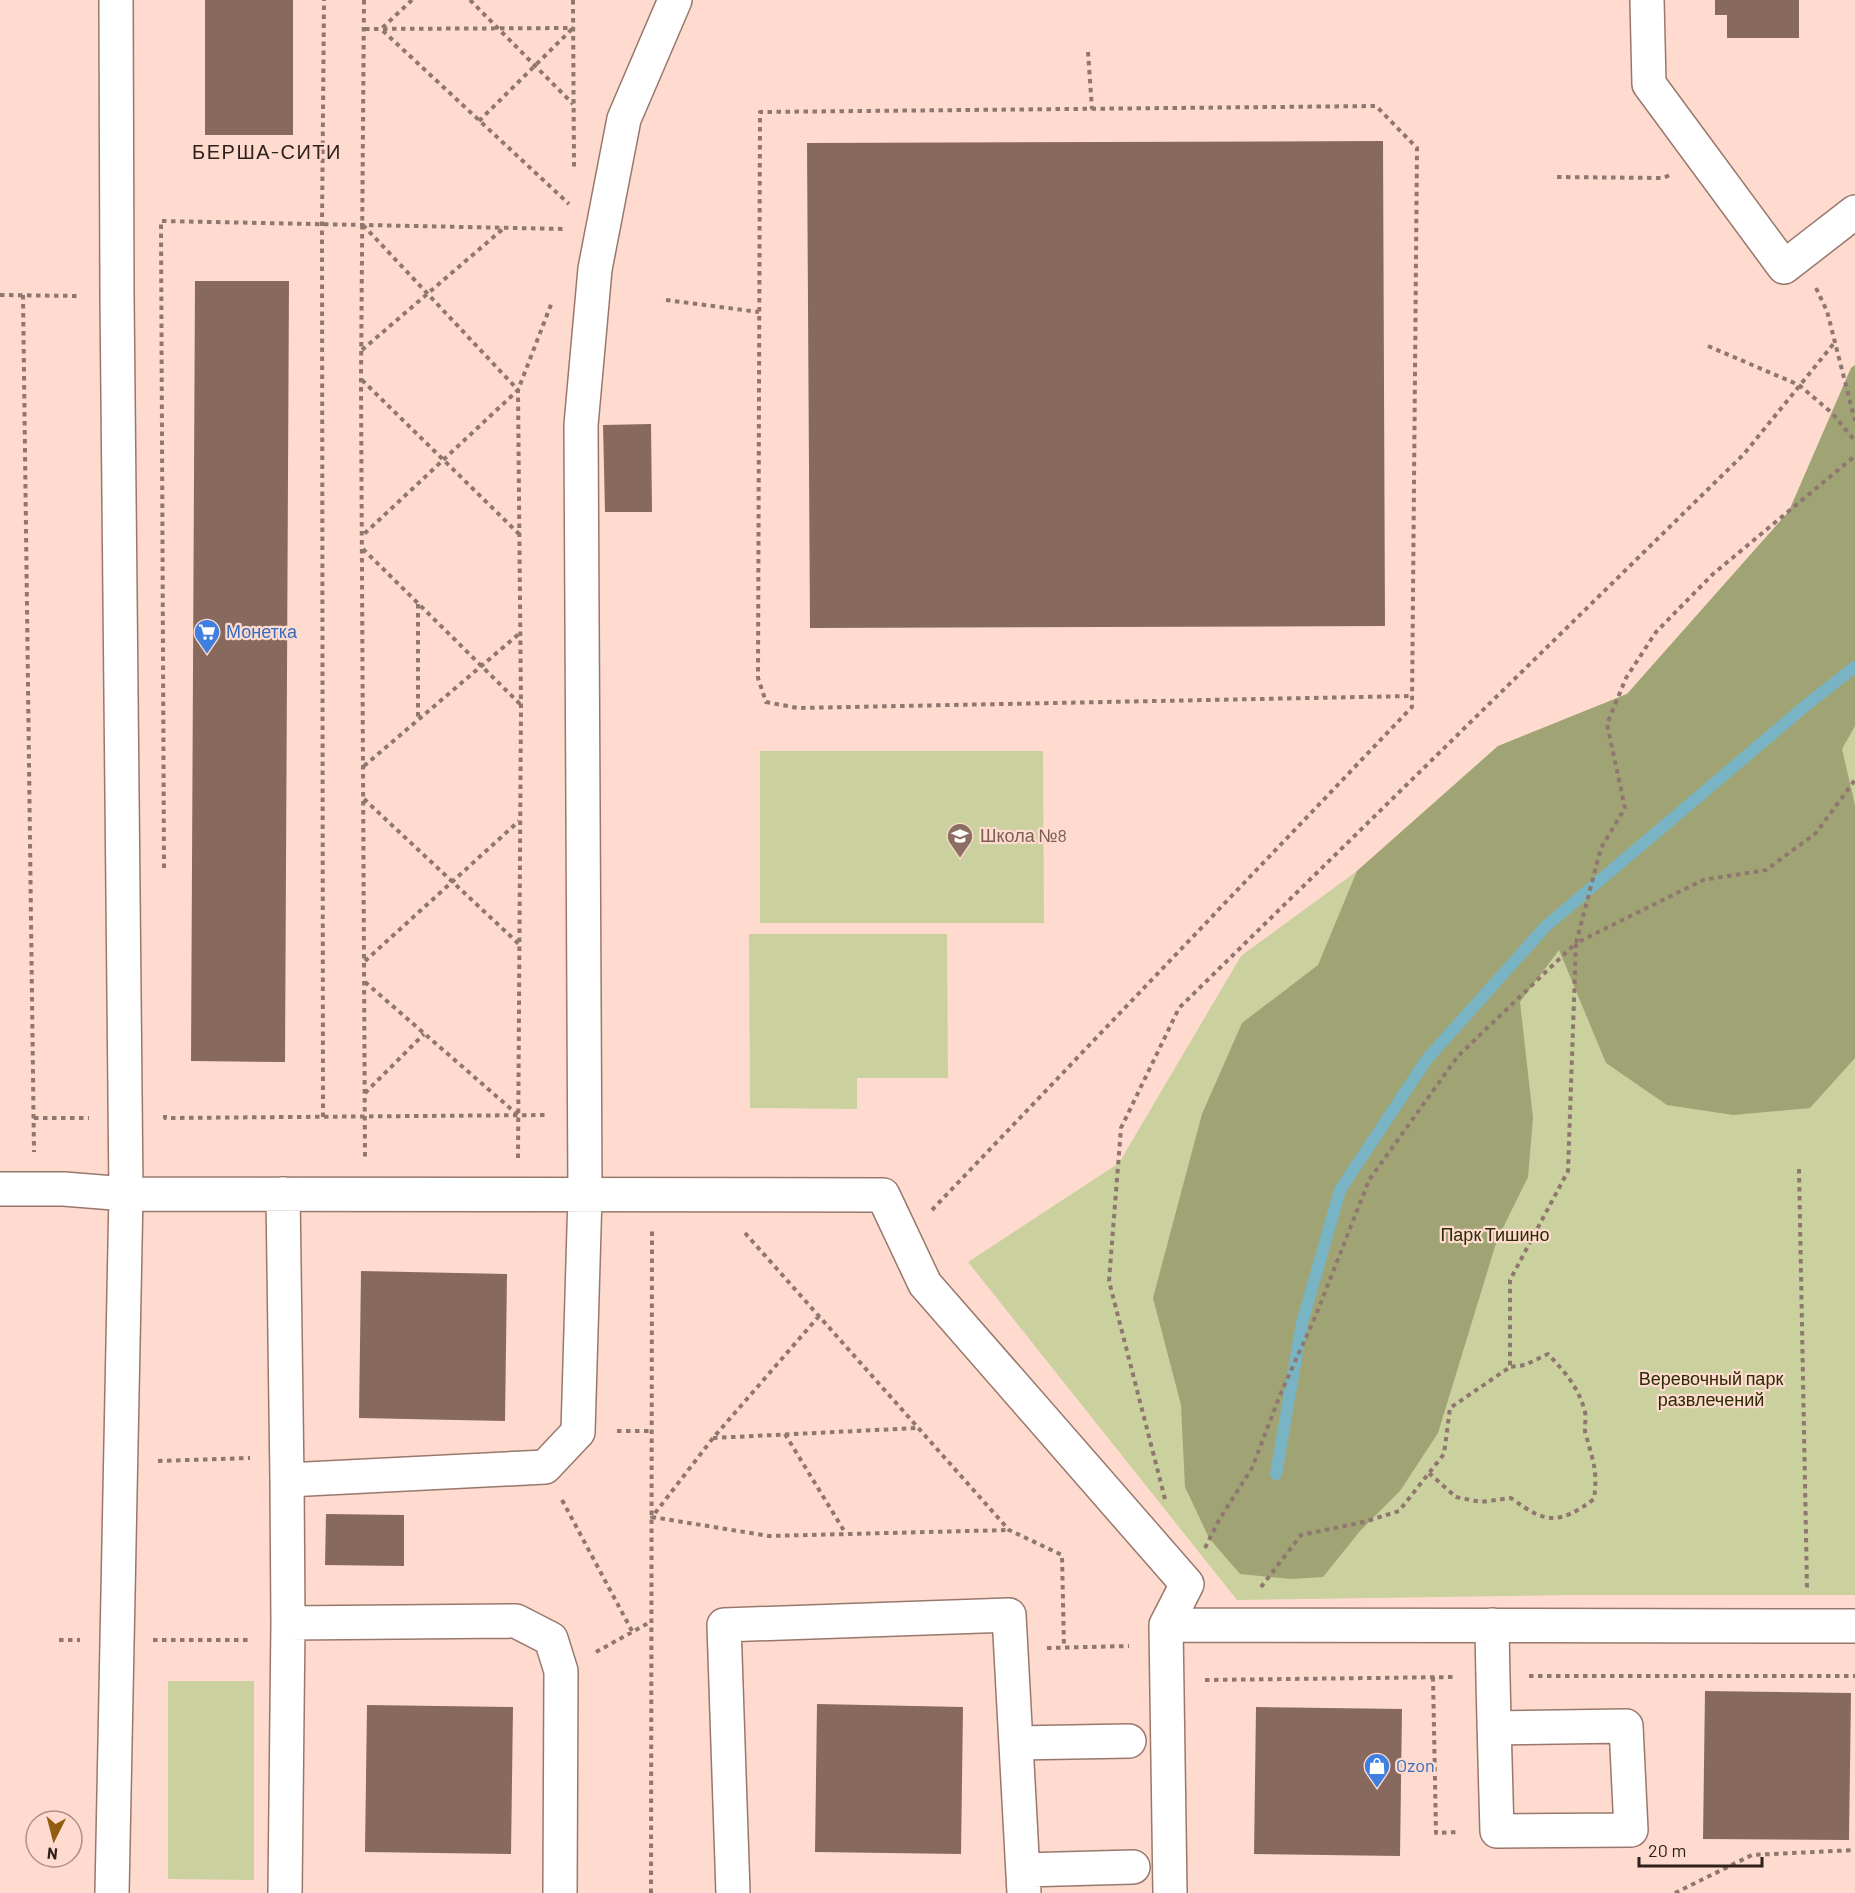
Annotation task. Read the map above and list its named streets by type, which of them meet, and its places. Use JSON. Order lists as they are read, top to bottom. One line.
{"districts":["БЕРША-СИТИ"],"parks":["Парк Тишино","Веревочный парк развлечений"],"places":{"supermarket":["Монетка"],"school or university":["Школа №8"],"shop":["Ozon"]},"scale_bar":"20 m","north":"bottom"}
